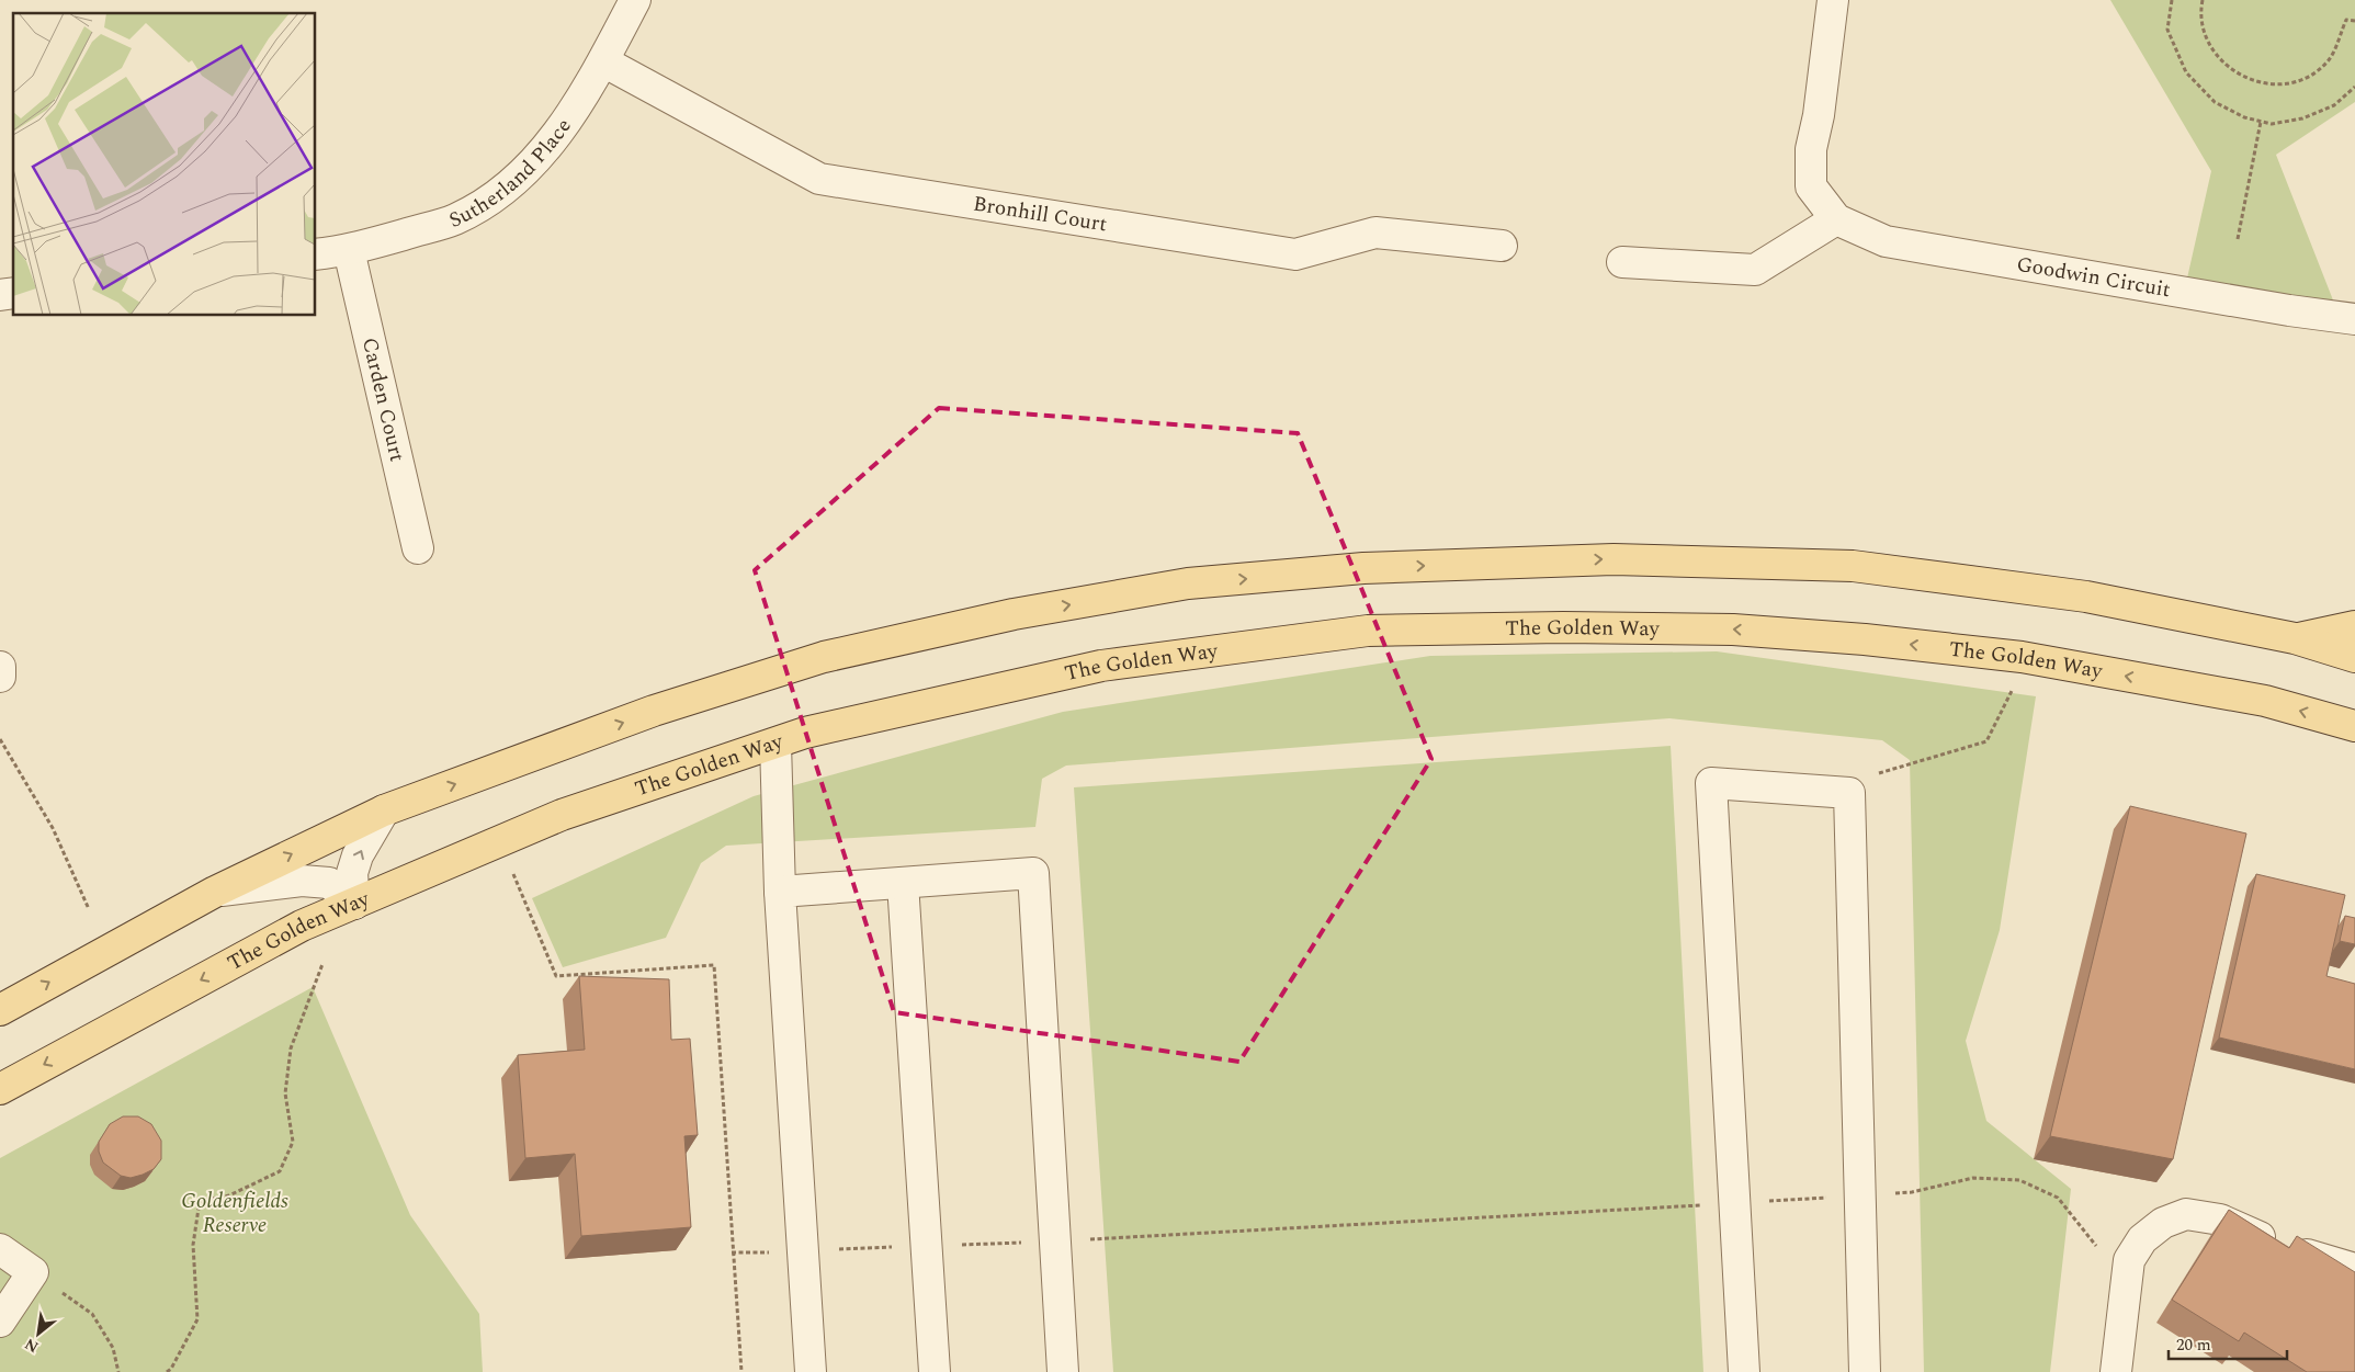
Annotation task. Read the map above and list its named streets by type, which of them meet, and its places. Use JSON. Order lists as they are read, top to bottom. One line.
{"streets":{"main road":["The Golden Way"],"street":["Sutherland Place","Bronhill Court","Goodwin Circuit","Carden Court"]},"crossings":[["Sutherland Place","Bronhill Court"],["Sutherland Place","Carden Court"]],"parks":["Goldenfields Reserve"],"scale_bar":"20 m","north":"bottom left"}
